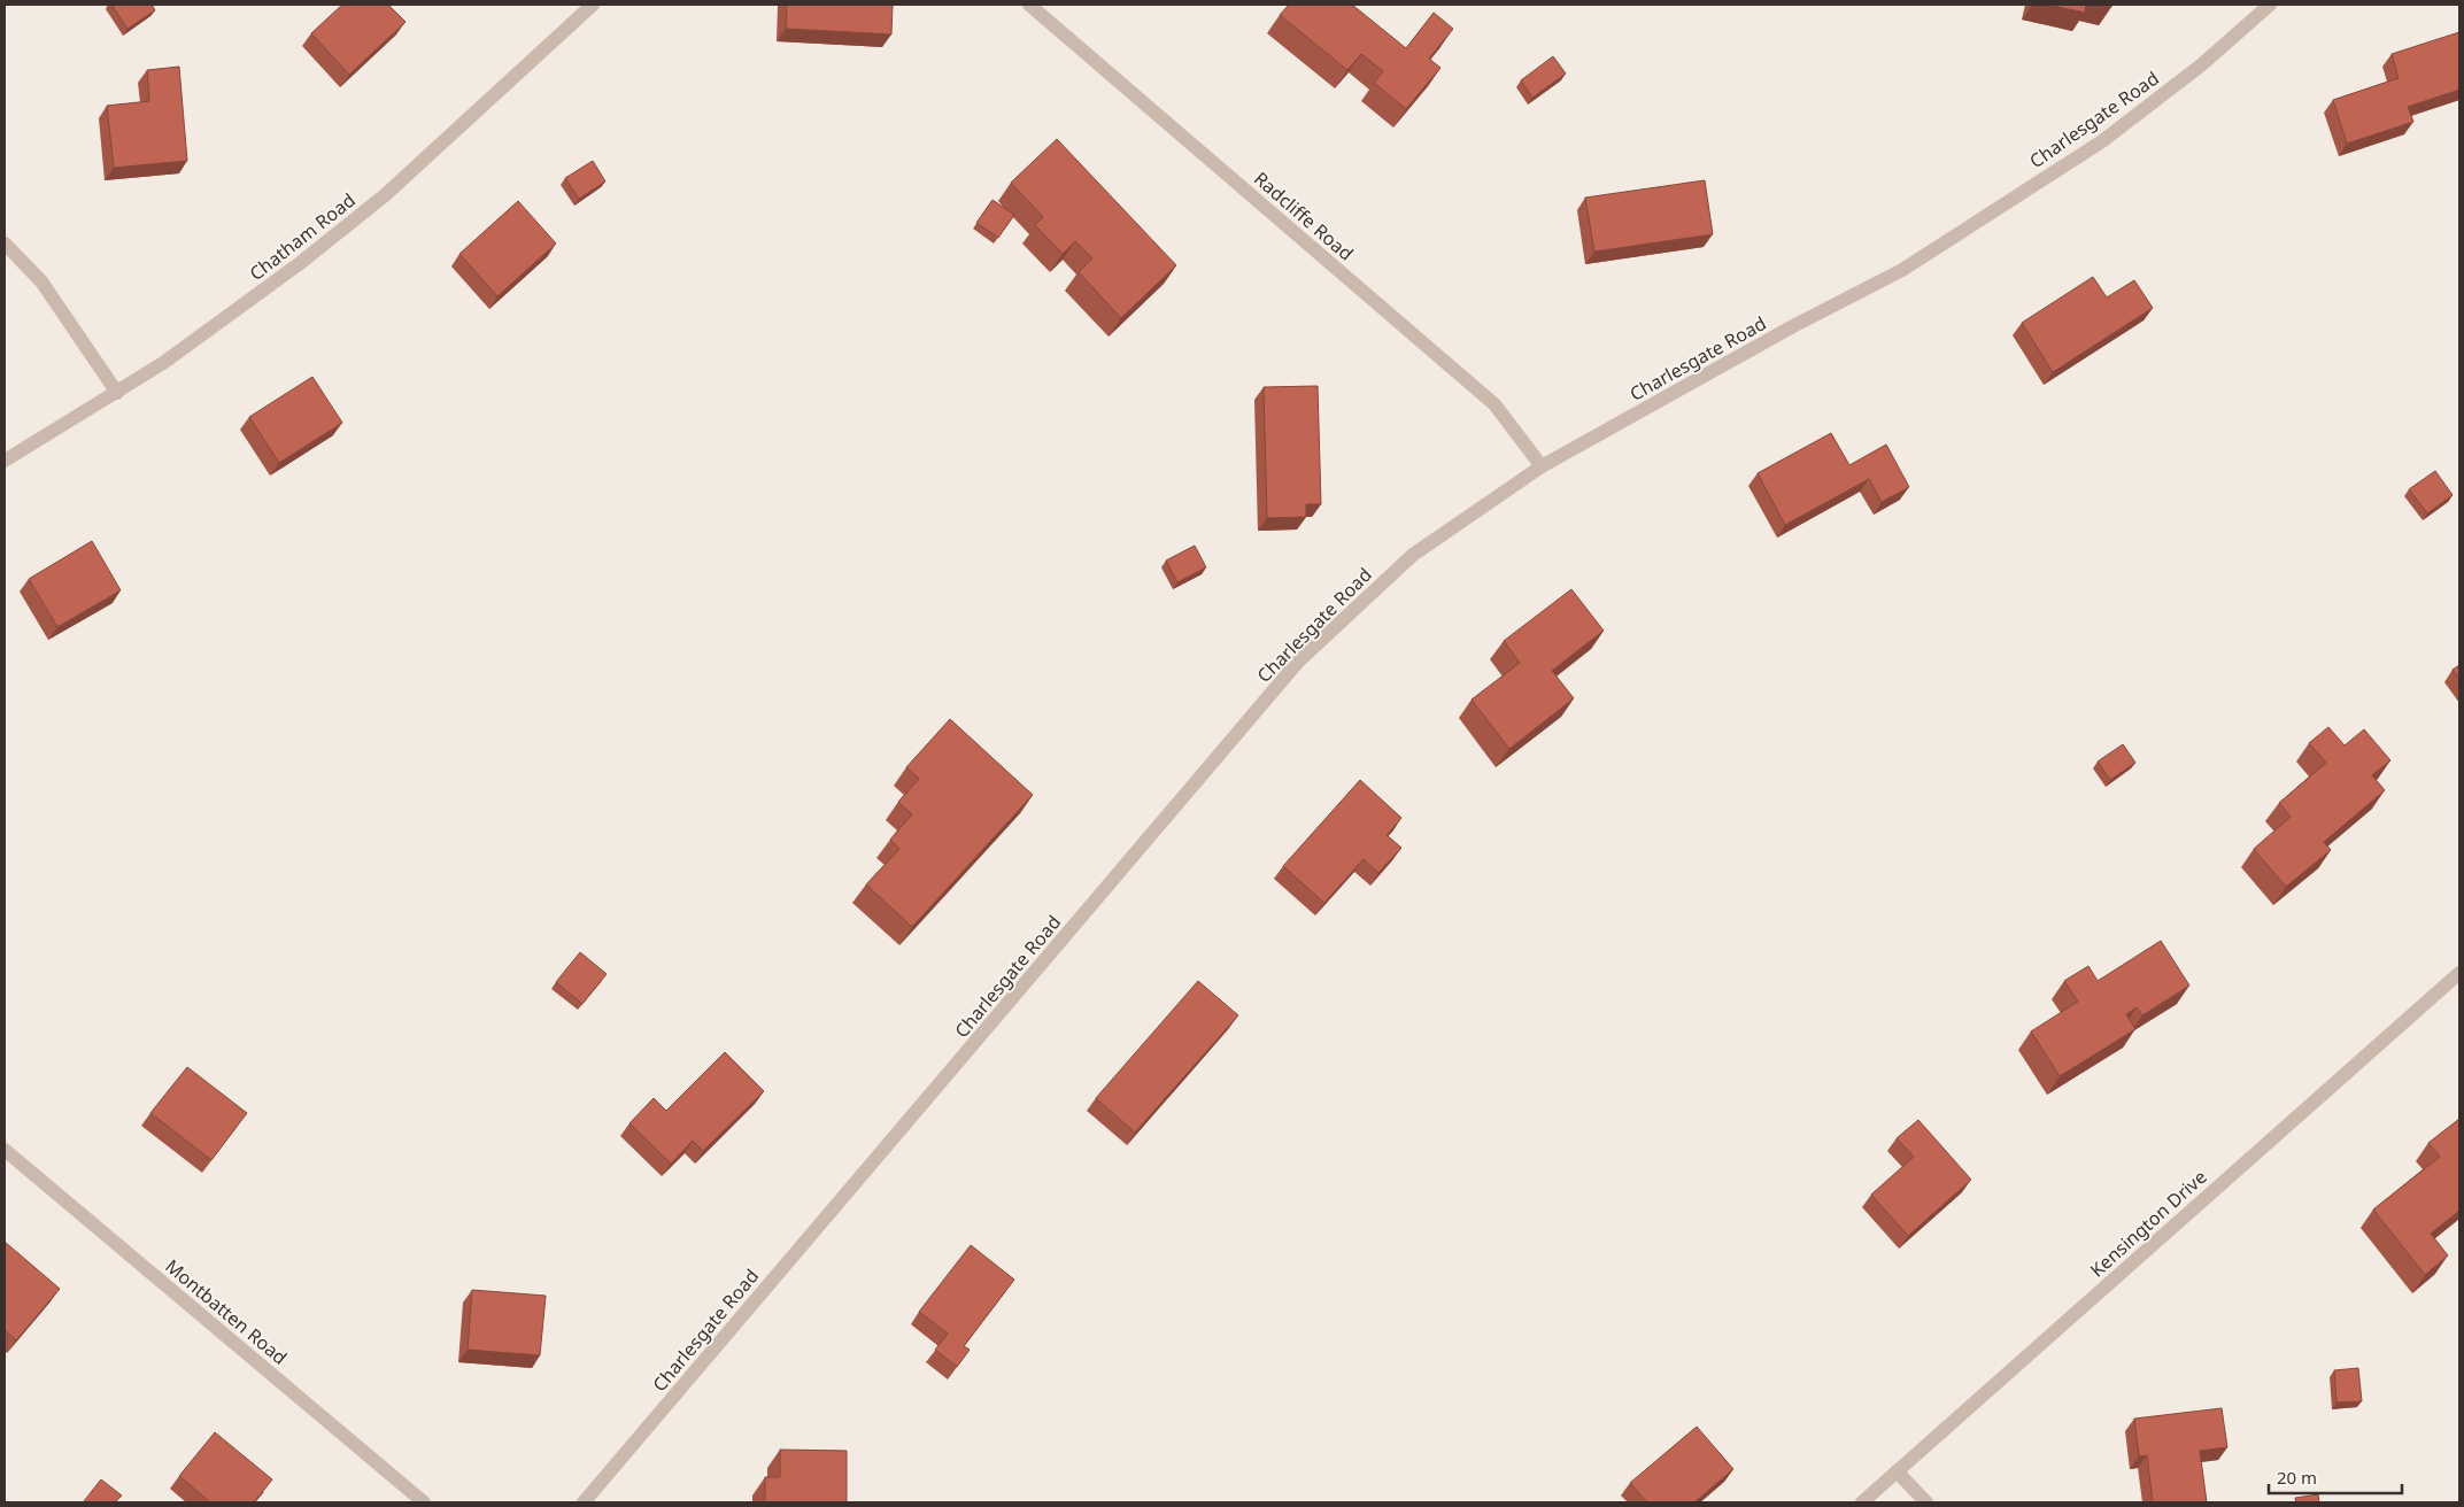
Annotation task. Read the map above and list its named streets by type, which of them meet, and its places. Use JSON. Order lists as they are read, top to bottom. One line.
{"streets":{"street":["Charlesgate Road","Radcliffe Road","Chatham Road","Kensington Drive","Montbatten Road"]},"crossings":[["Charlesgate Road","Radcliffe Road"]],"scale_bar":"20 m"}
